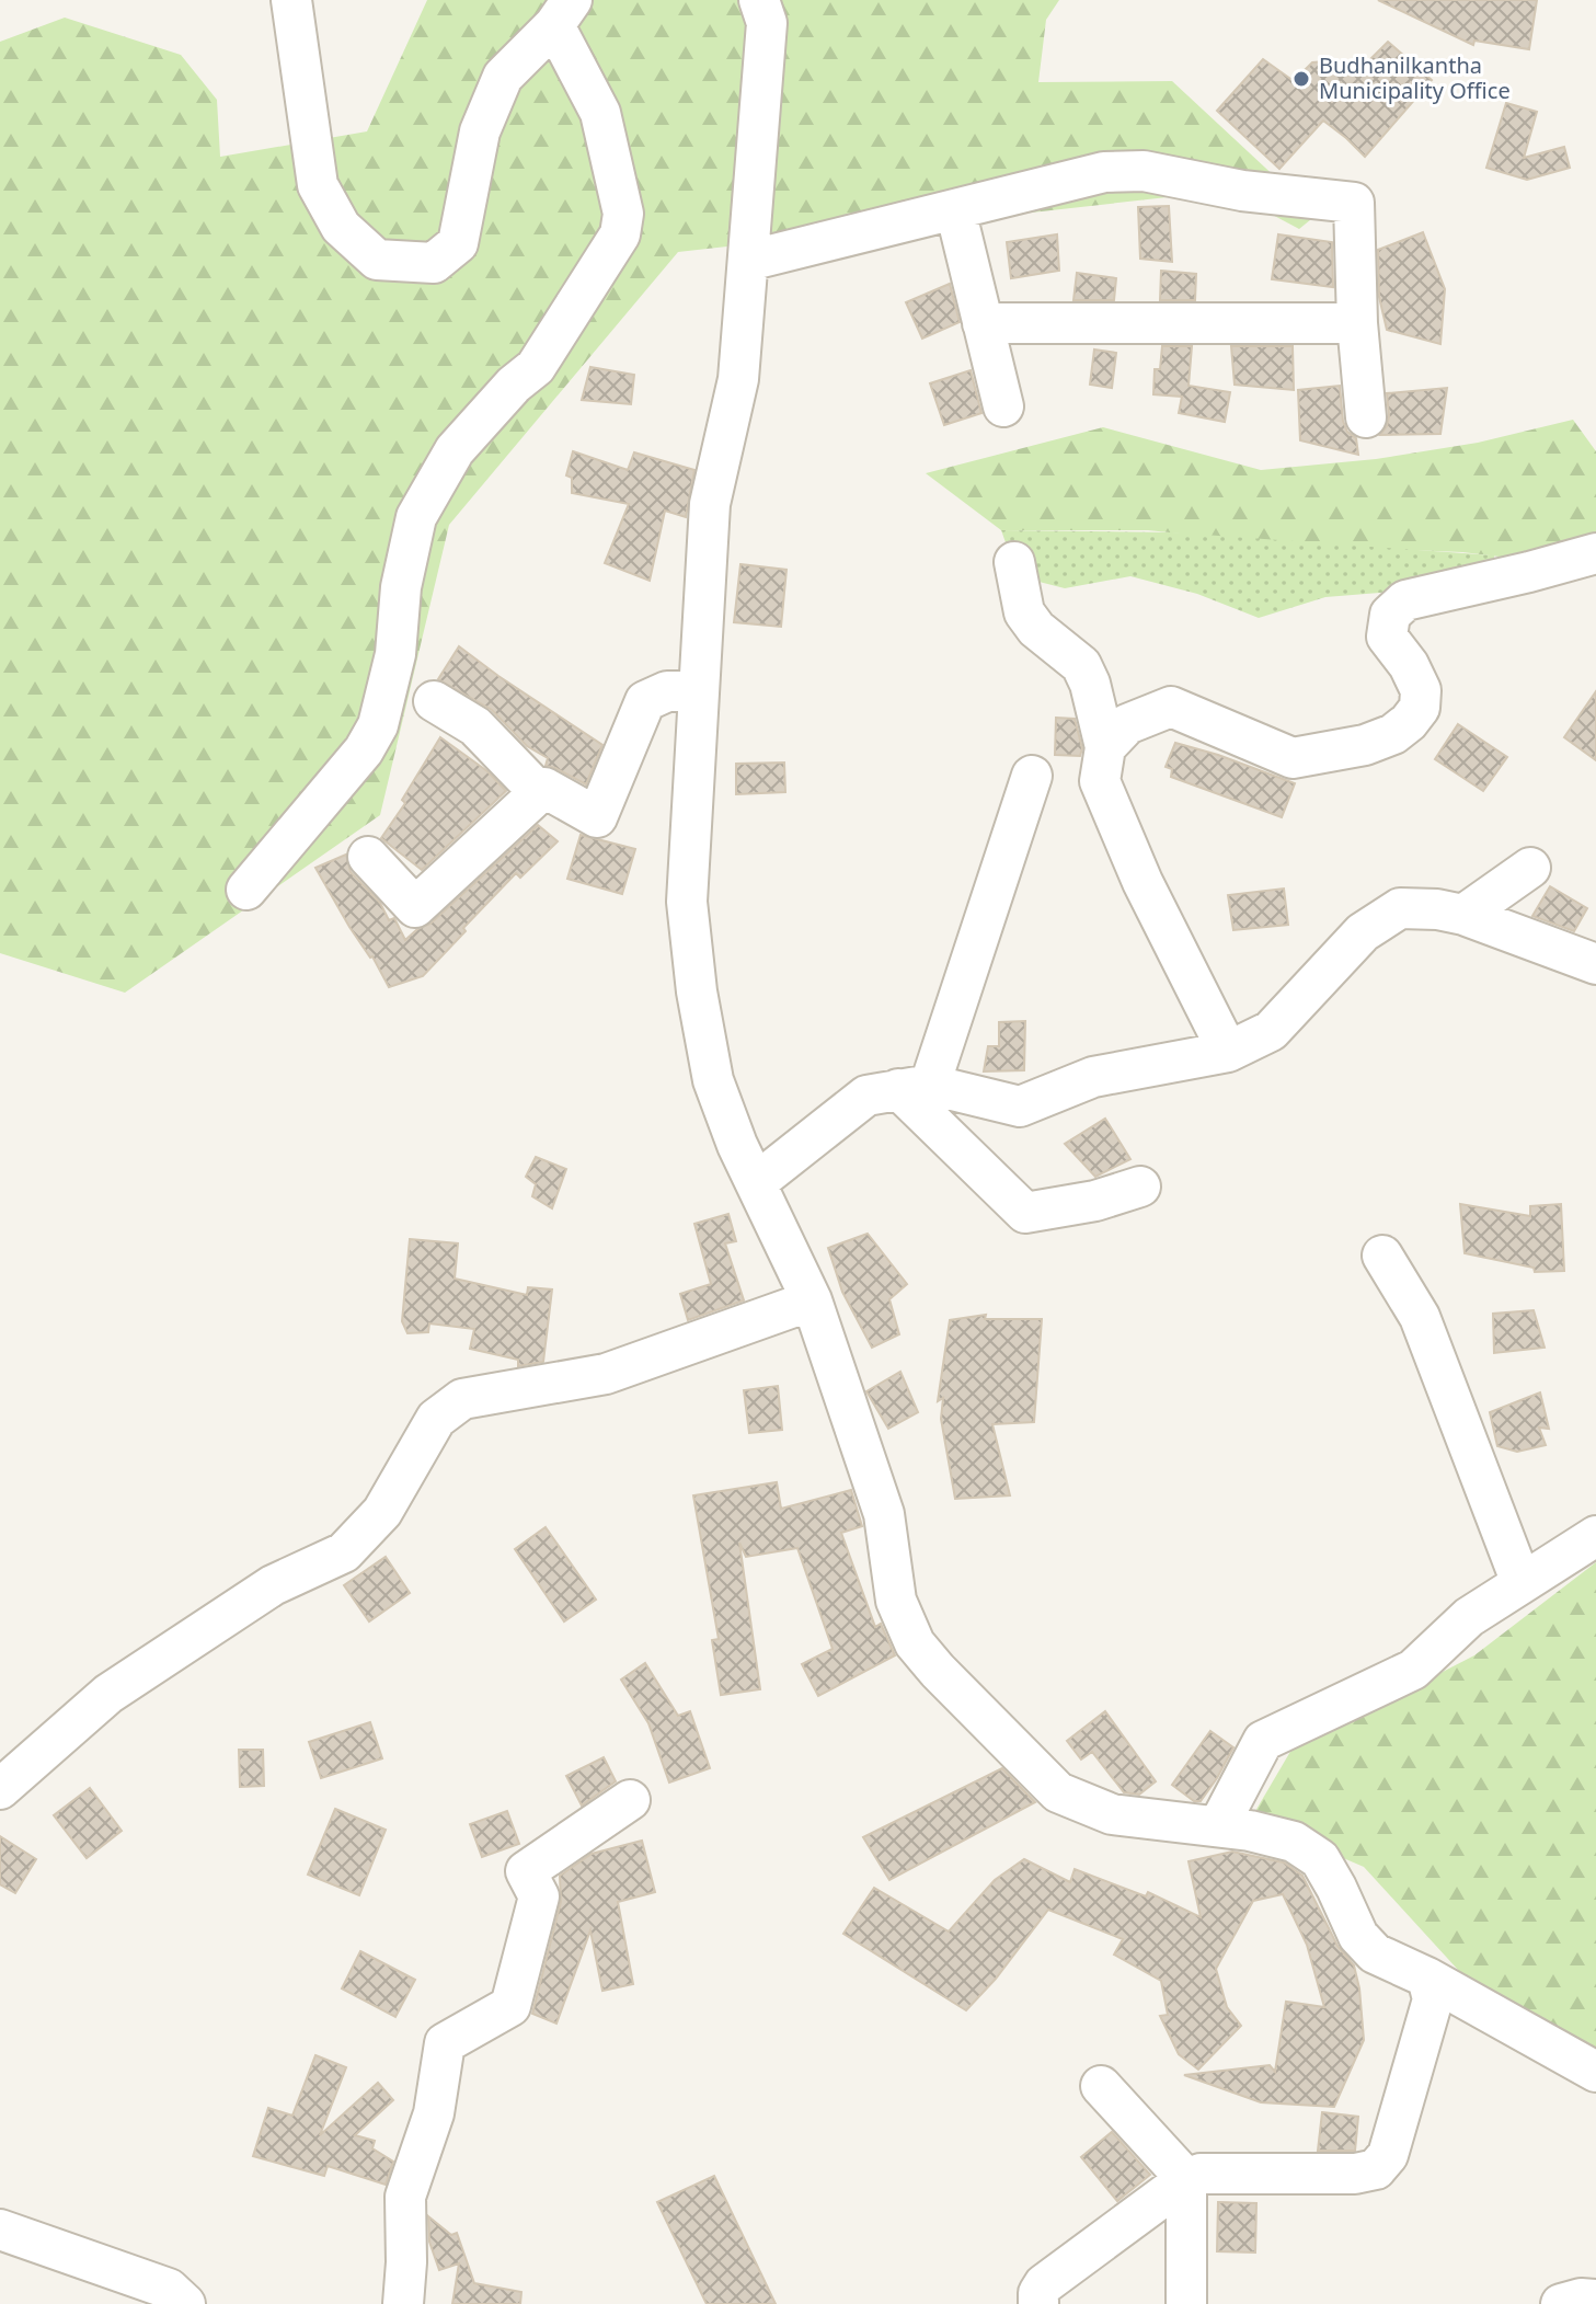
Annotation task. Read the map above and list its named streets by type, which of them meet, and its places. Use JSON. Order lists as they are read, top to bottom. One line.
{"places":["Budhanilkantha Municipality Office"]}
